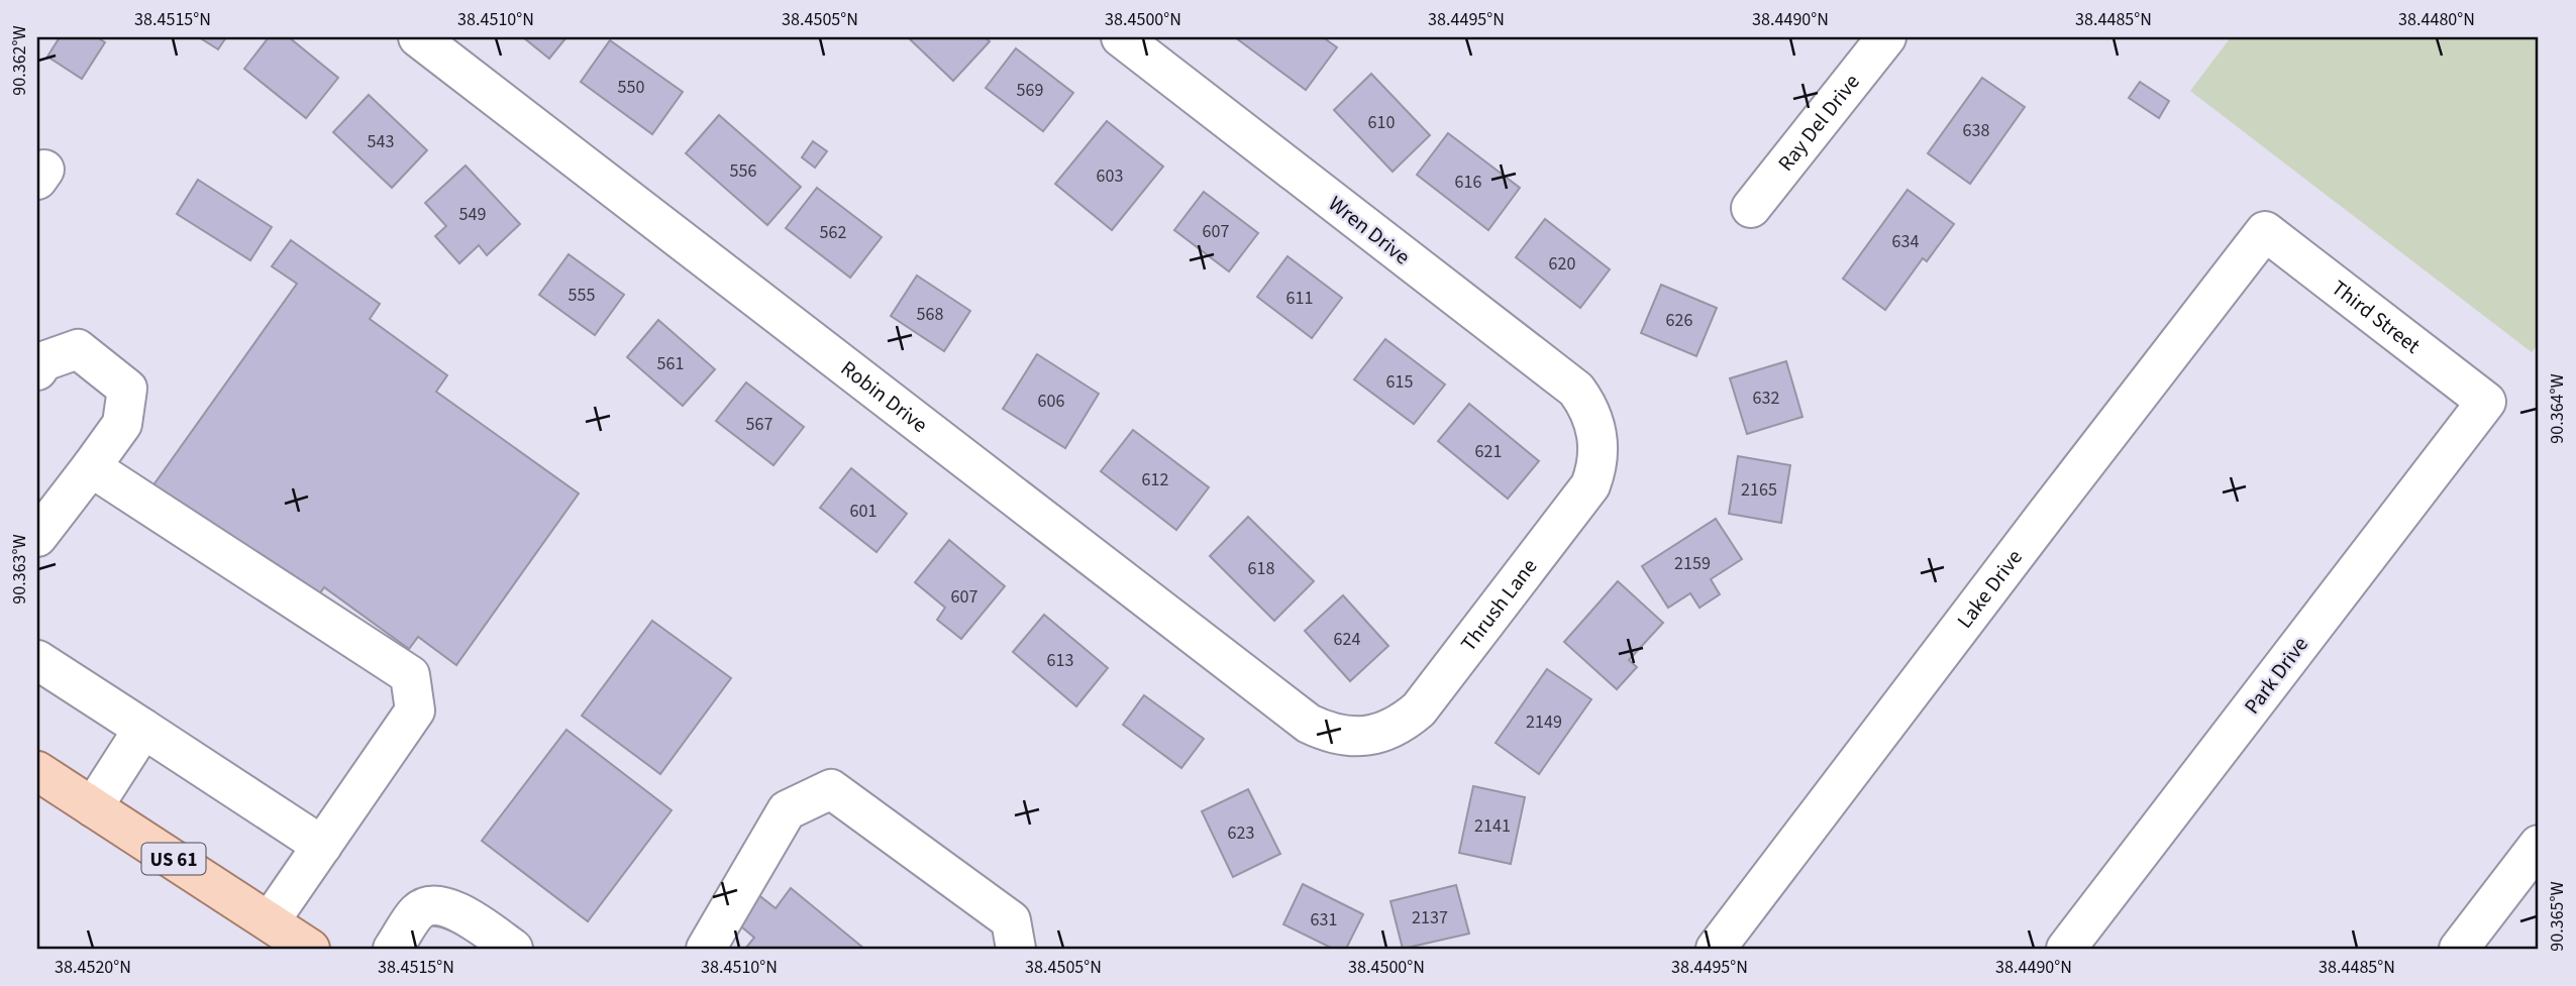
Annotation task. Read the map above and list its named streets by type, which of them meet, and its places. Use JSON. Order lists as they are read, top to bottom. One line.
{"streets":{"main road":["US 61"],"street":["Ray Del Drive","Wren Drive","Third Street","Robin Drive","Lake Drive","Thrush Lane","Park Drive"]},"crossings":[["Wren Drive","Thrush Lane"],["Third Street","Lake Drive"],["Third Street","Park Drive"],["Robin Drive","Thrush Lane"]],"house_numbers":["550","569","610","638","543","556","603","616","549","607","562","634","620","555","611","568","626","561","615","632","606","567","621","612","2165","601","2159","618","607","624","613","2149","2141","623","2137","631"],"coordinates":["38.4515°N","38.4510°N","38.4505°N","38.4500°N","38.4495°N","38.4490°N","38.4485°N","38.4480°N","90.362°W","90.364°W","90.363°W","90.365°W","38.4520°N"]}
